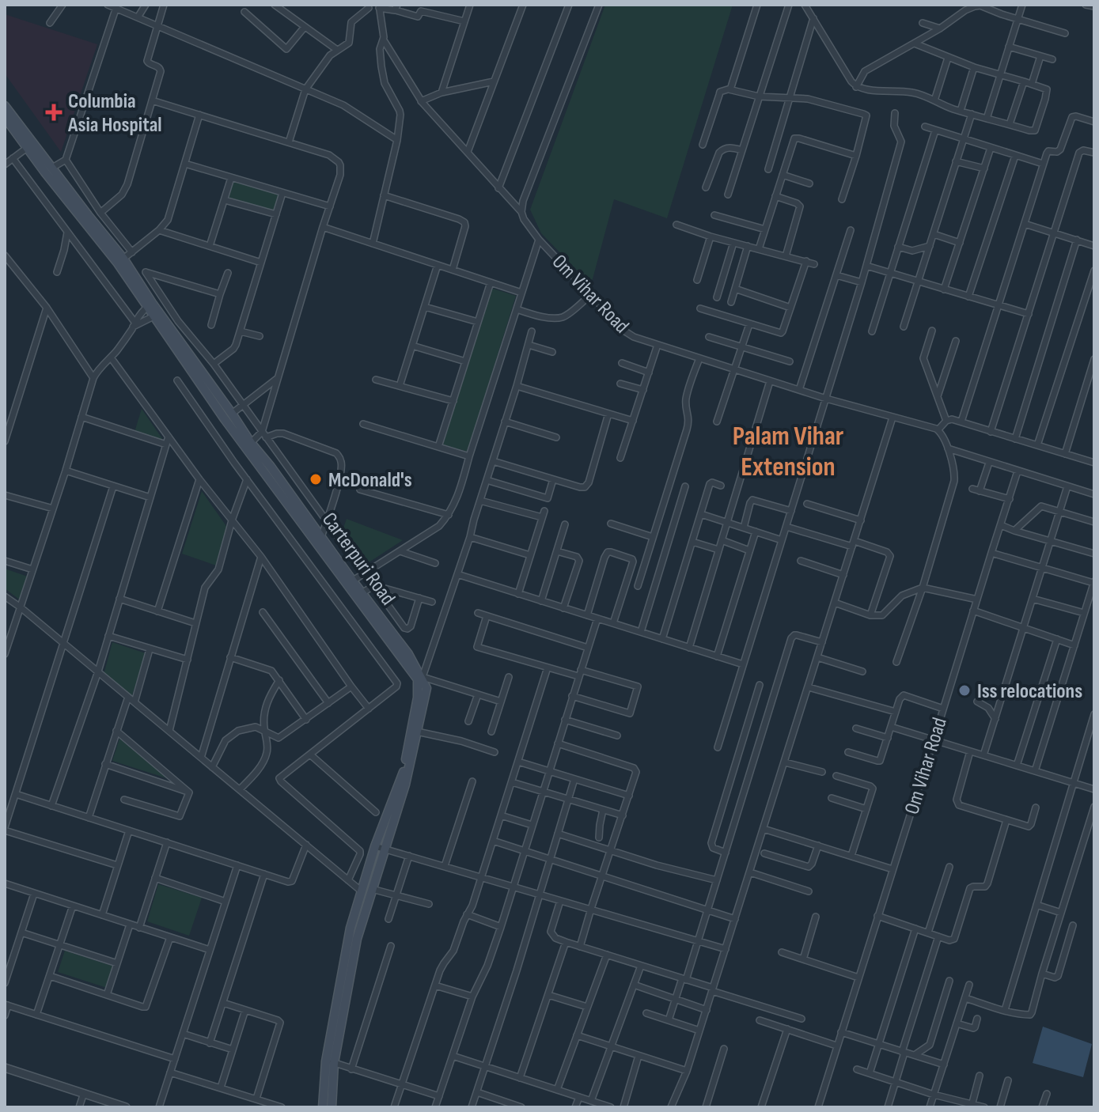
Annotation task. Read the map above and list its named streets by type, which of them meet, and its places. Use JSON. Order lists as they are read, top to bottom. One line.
{"streets":{"main road":["Carterpuri Road"],"street":["Om Vihar Road"]},"districts":["Palam Vihar Extension"],"places":{"health":["Columbia Asia Hospital"],"other":["McDonald's","Iss relocations"]}}
